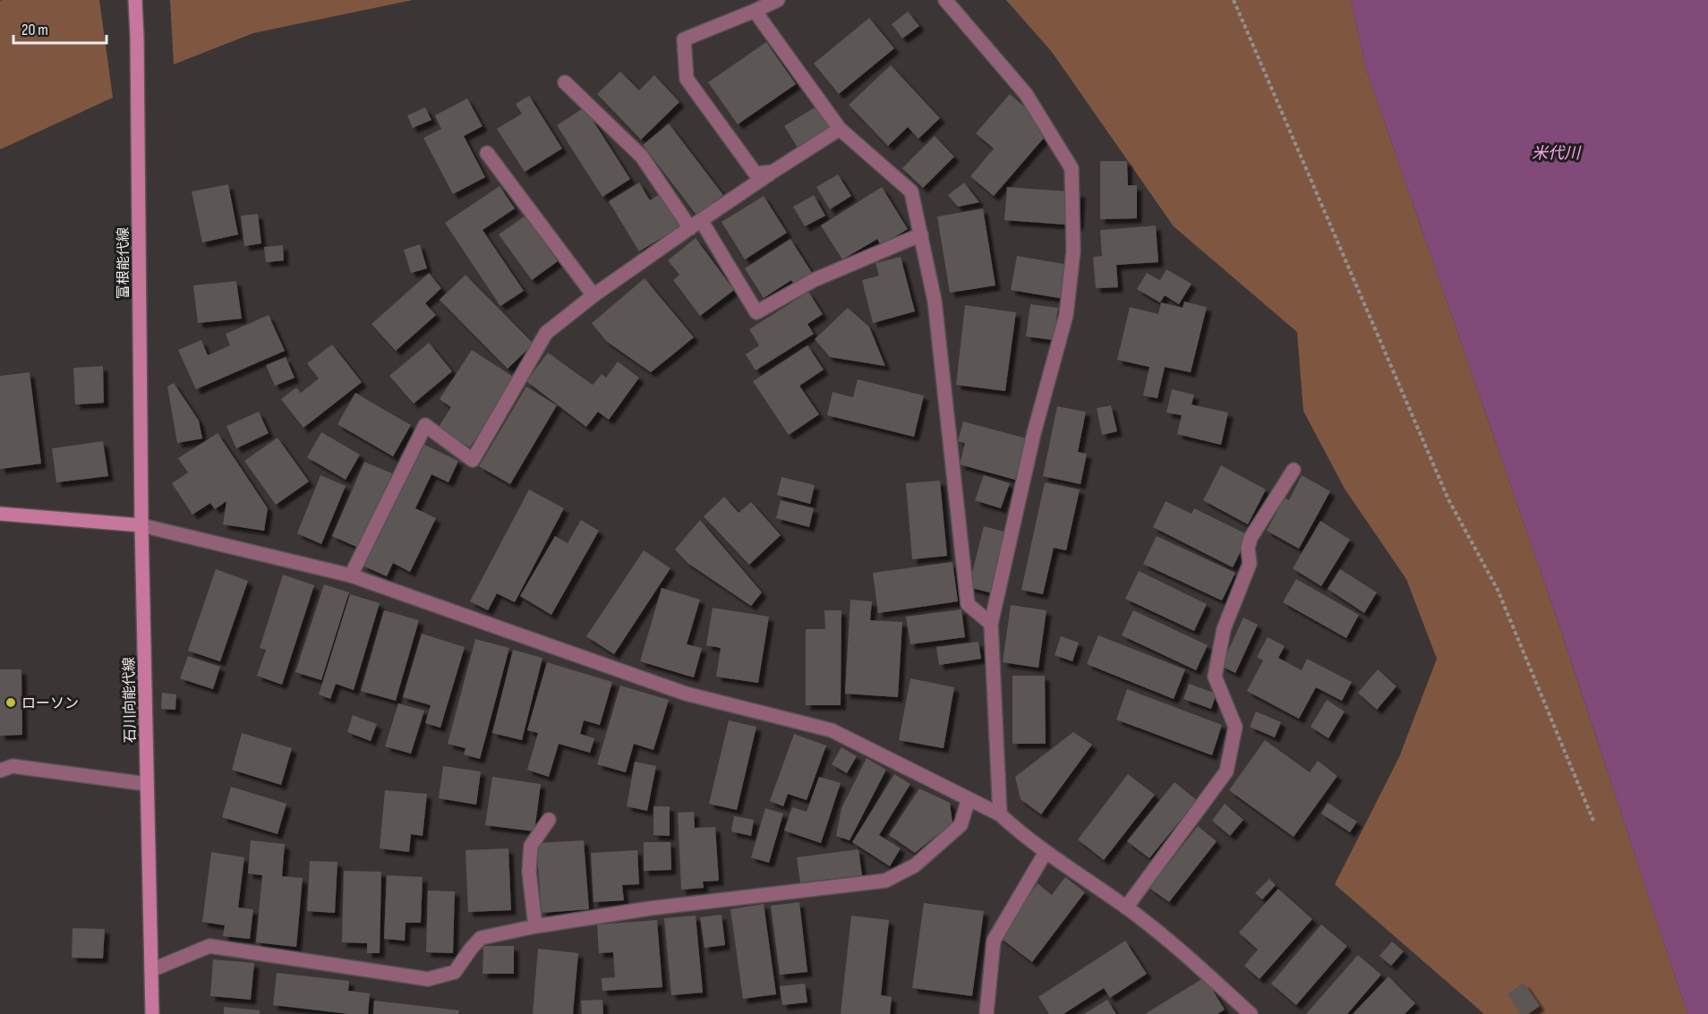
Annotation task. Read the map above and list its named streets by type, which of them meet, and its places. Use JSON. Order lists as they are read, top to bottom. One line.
{"streets":{"main road":["富根能代線","石川向能代線"]},"crossings":[["富根能代線","石川向能代線"]],"water":["米代川"],"places":["ローソン"],"scale_bar":"20 m"}
